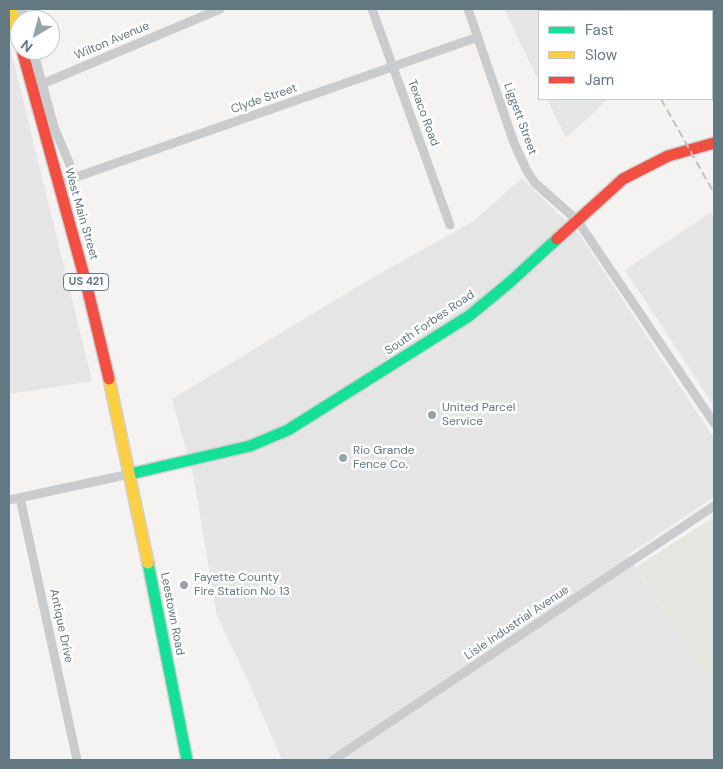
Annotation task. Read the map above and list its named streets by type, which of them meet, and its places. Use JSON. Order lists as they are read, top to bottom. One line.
{"streets":{"main road":["West Main Street","US 421","South Forbes Road","Leestown Road"],"street":["Wilton Avenue","Clyde Street","Texaco Road","Liggett Street","Lisle Industrial Avenue","Antique Drive"]},"crossings":[["Wilton Avenue","West Main Street"],["Clyde Street","Texaco Road"],["Clyde Street","Liggett Street"],["Clyde Street","West Main Street"],["Liggett Street","South Forbes Road"],["West Main Street","South Forbes Road"],["West Main Street","Leestown Road"],["South Forbes Road","Leestown Road"]],"places":["United Parcel Service","Rio Grande Fence Co.","Fayette County Fire Station No 13"],"legend":["Fast","Slow","Jam"],"north":"bottom left"}
